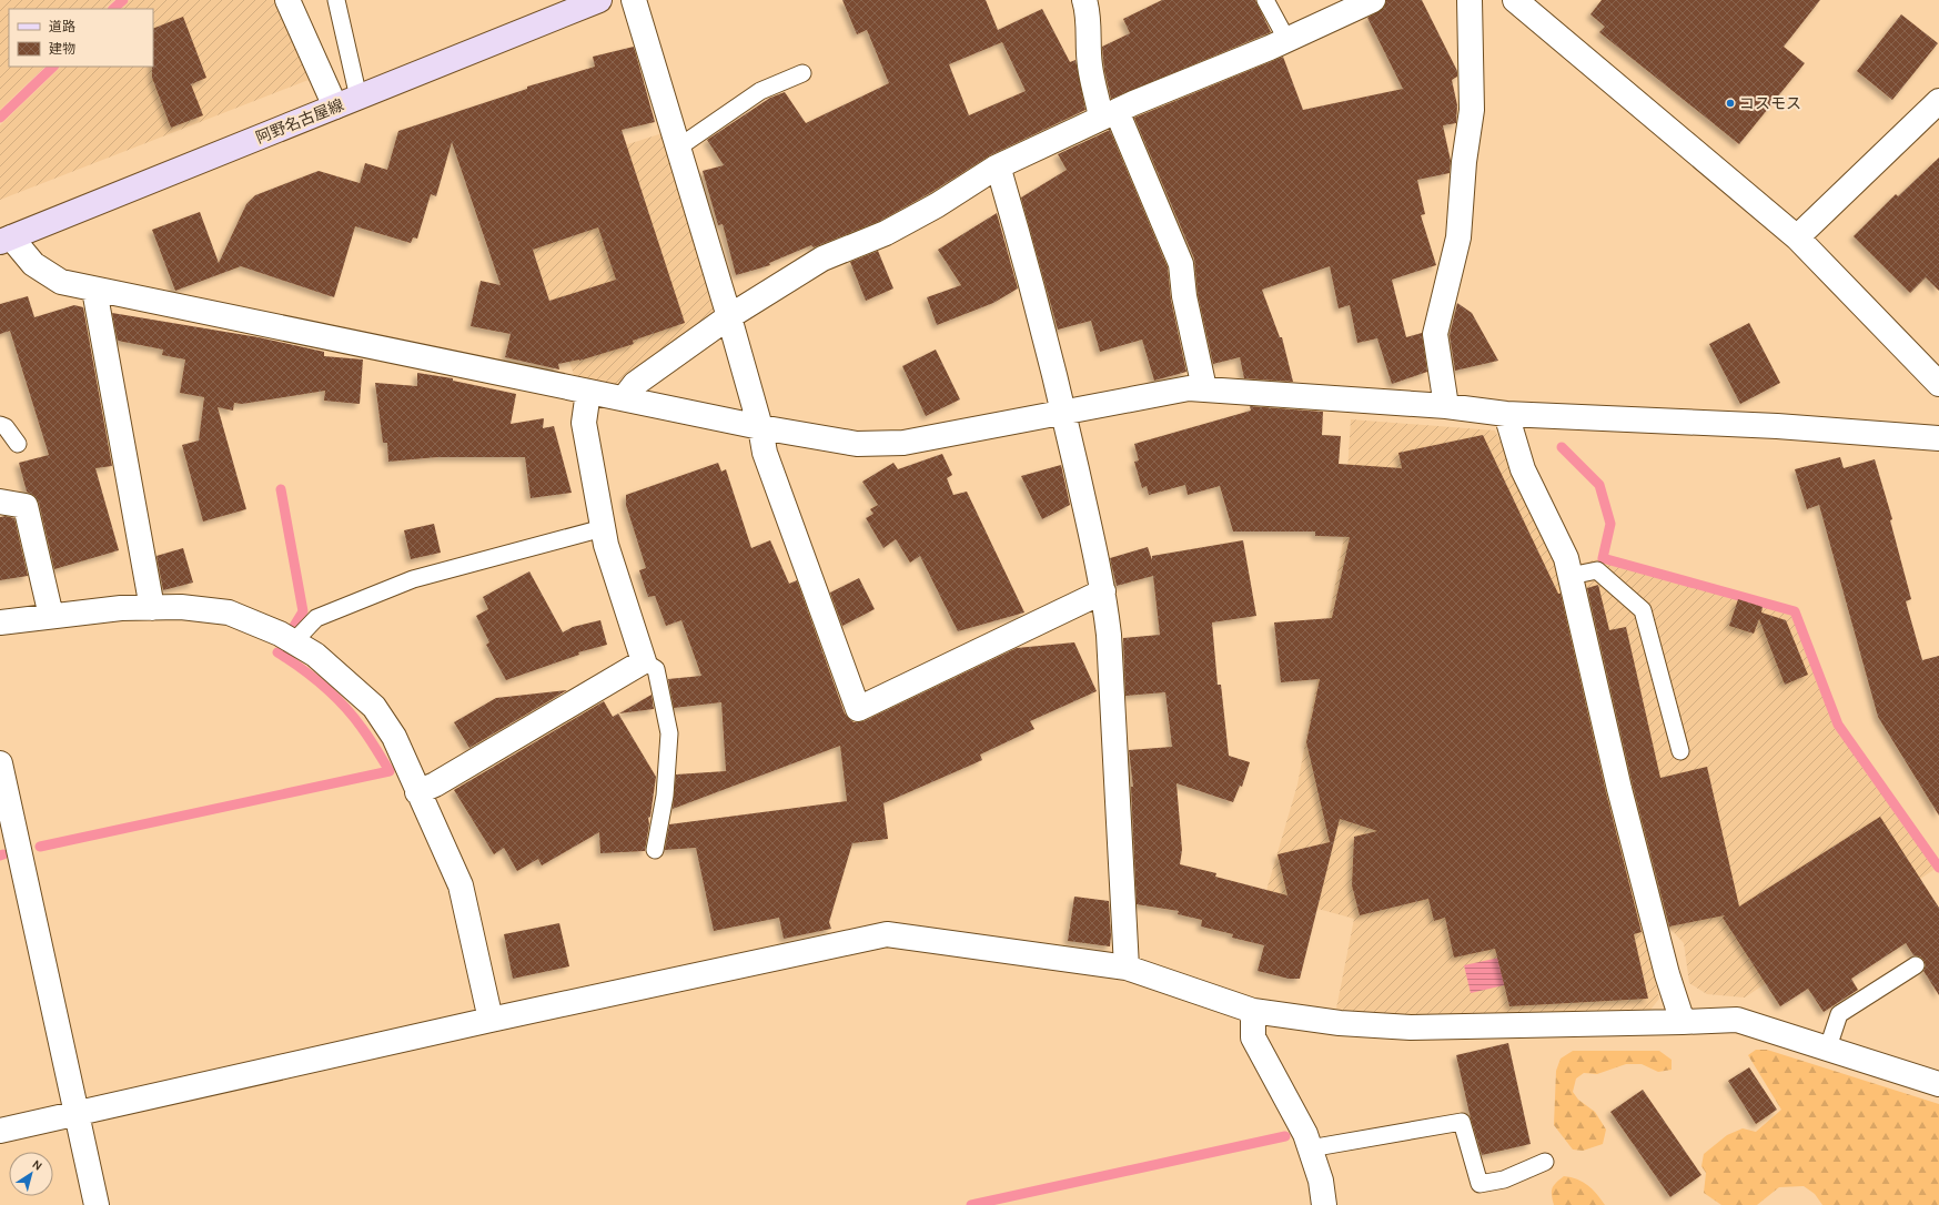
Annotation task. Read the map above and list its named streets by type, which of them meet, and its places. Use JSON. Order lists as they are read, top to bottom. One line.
{"streets":{"main road":["阿野名古屋線"]},"places":["コスモス"],"legend":["道路","建物"],"north":"top right"}
